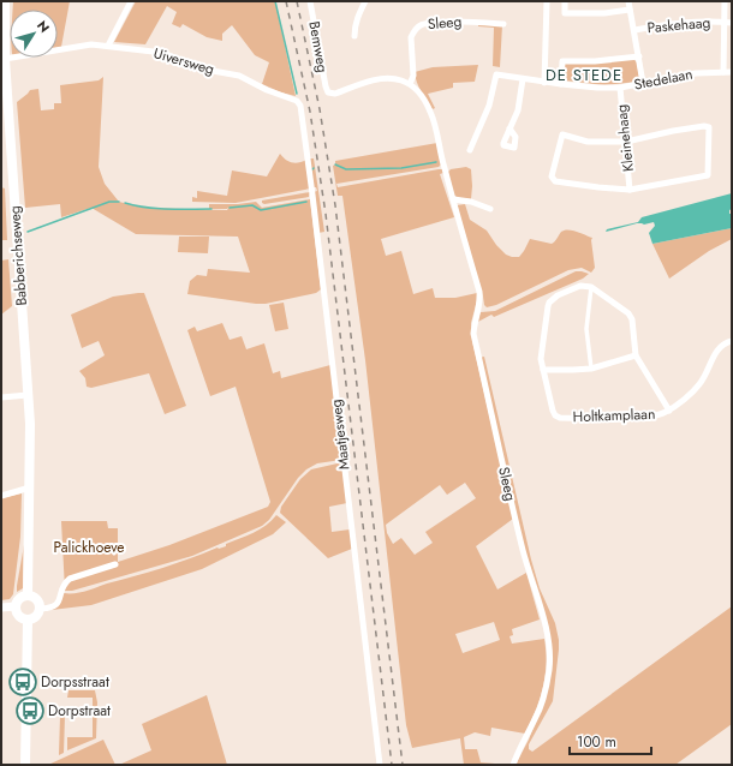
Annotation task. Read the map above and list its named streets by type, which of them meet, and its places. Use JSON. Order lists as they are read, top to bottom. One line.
{"streets":{"main road":["Babberichseweg"],"street":["Sleeg","Paskehaag","Bemweg","Uiversweg","Stedelaan","Kleinehaag","Holtkamplaan","Maatjesweg"]},"crossings":[["Sleeg","Bemweg"],["Uiversweg","Babberichseweg"],["Uiversweg","Maatjesweg"],["Stedelaan","Kleinehaag"]],"districts":["DE STEDE"],"parks":["Palickhoeve"],"places":{"bus stop":["Dorpsstraat","Dorpstraat"]},"scale_bar":"100 m","north":"top right"}
